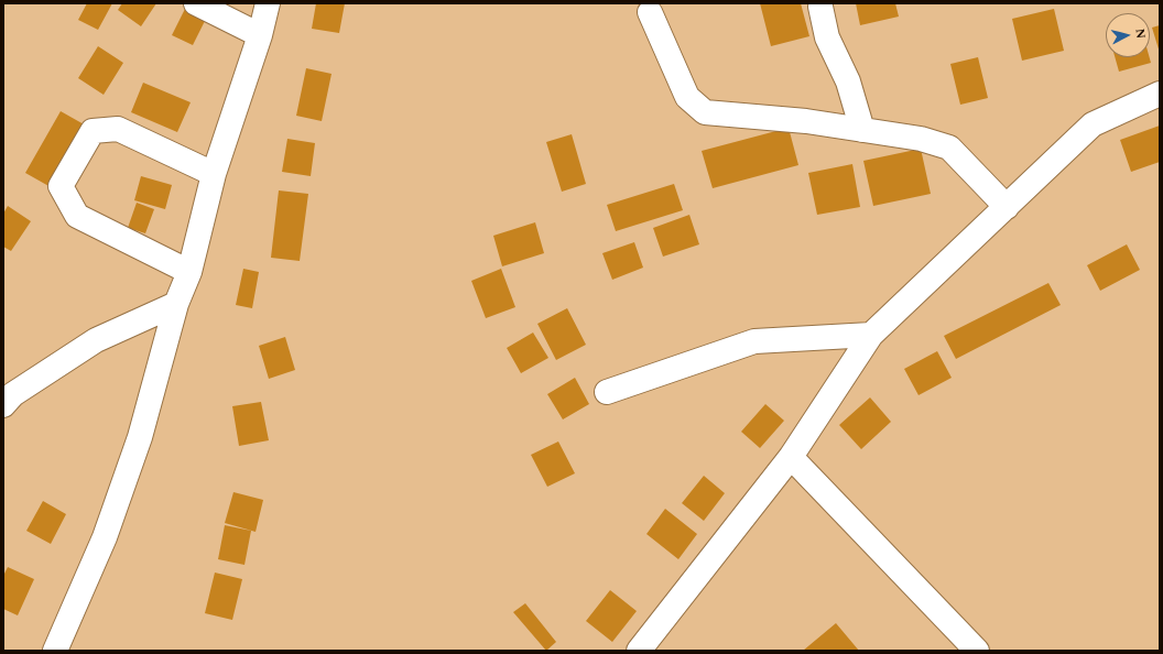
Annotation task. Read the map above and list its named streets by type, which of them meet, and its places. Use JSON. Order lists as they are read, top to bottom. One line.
{"north":"right"}
